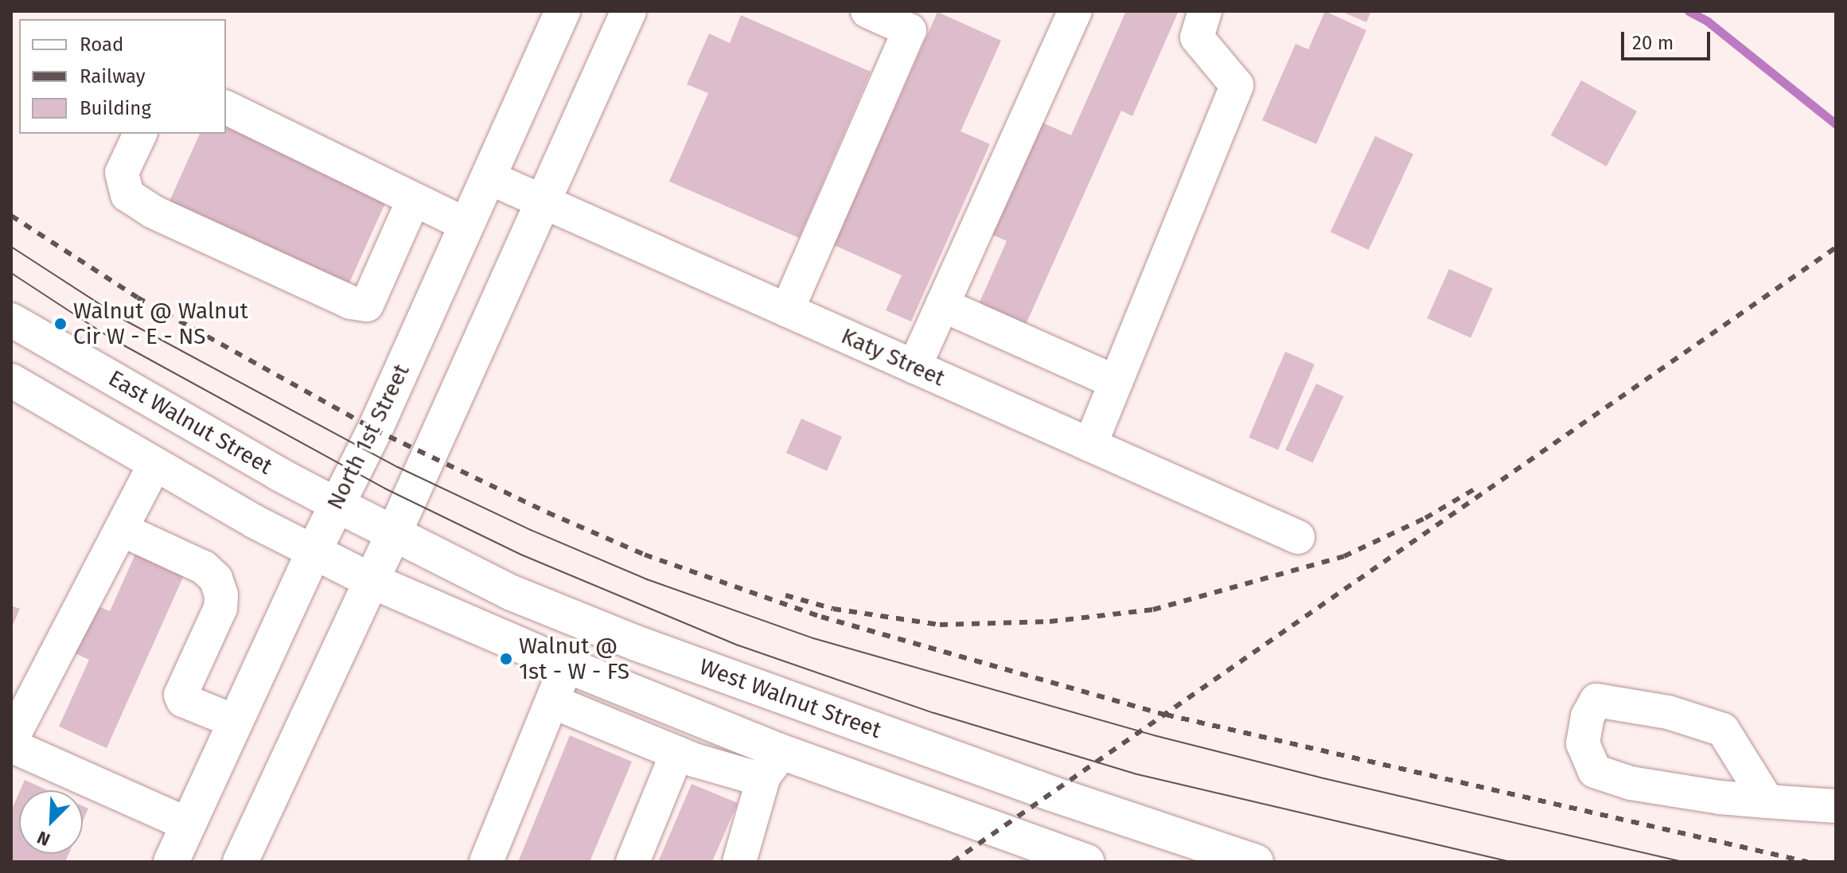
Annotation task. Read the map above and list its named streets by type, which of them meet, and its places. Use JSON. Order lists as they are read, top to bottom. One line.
{"streets":{"main road":["North 1st Street","West Walnut Street"],"street":["Katy Street","East Walnut Street"]},"crossings":[["Katy Street","North 1st Street"],["East Walnut Street","North 1st Street"],["East Walnut Street","West Walnut Street"],["North 1st Street","West Walnut Street"]],"places":["Walnut @ Walnut Cir W - E - NS","Walnut @ 1st - W - FS"],"legend":["Road","Railway","Building"],"scale_bar":"20 m","north":"bottom left"}
